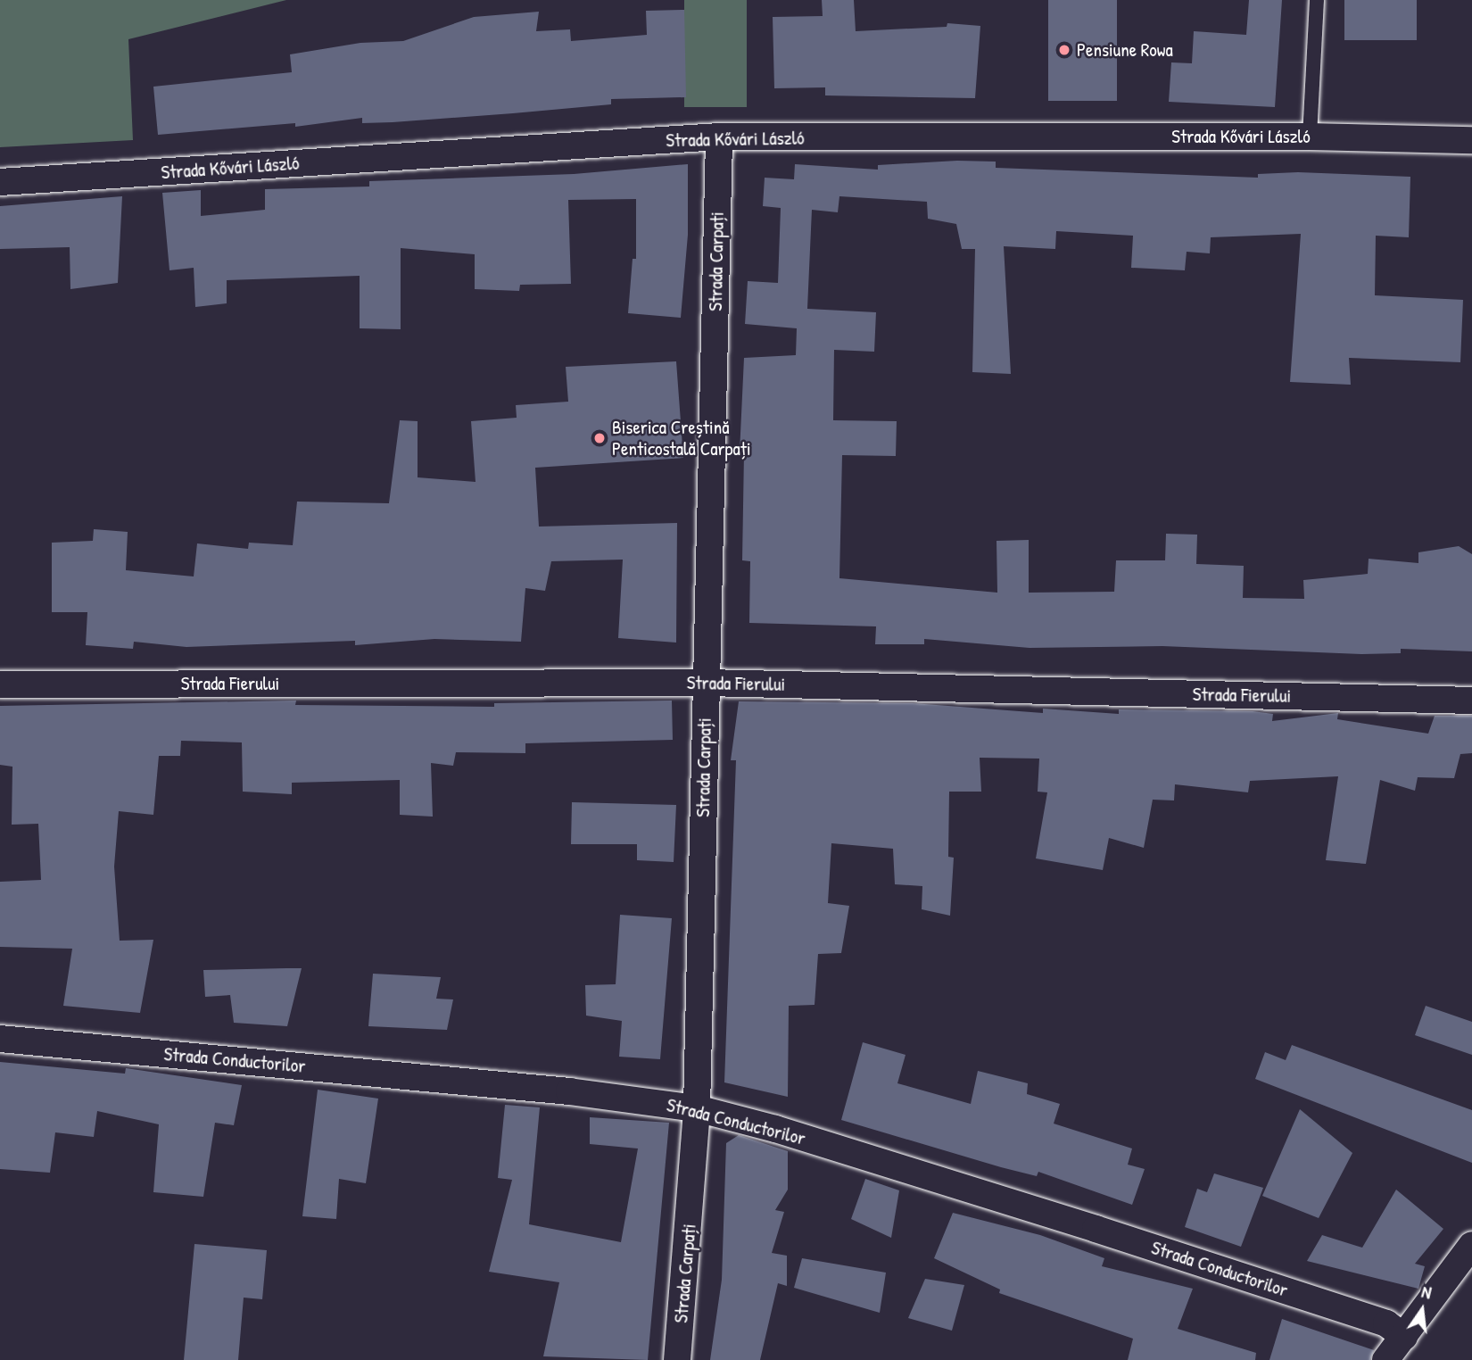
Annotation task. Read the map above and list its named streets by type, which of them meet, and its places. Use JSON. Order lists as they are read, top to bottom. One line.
{"streets":{"street":["Strada Kővári László","Strada Carpați","Strada Fierului","Strada Conductorilor"]},"crossings":[["Strada Kővári László","Strada Carpați"],["Strada Carpați","Strada Fierului"],["Strada Carpați","Strada Conductorilor"]],"places":["Pensiune Rowa","Biserica Creștină Penticostală Carpați"],"north":"top"}
